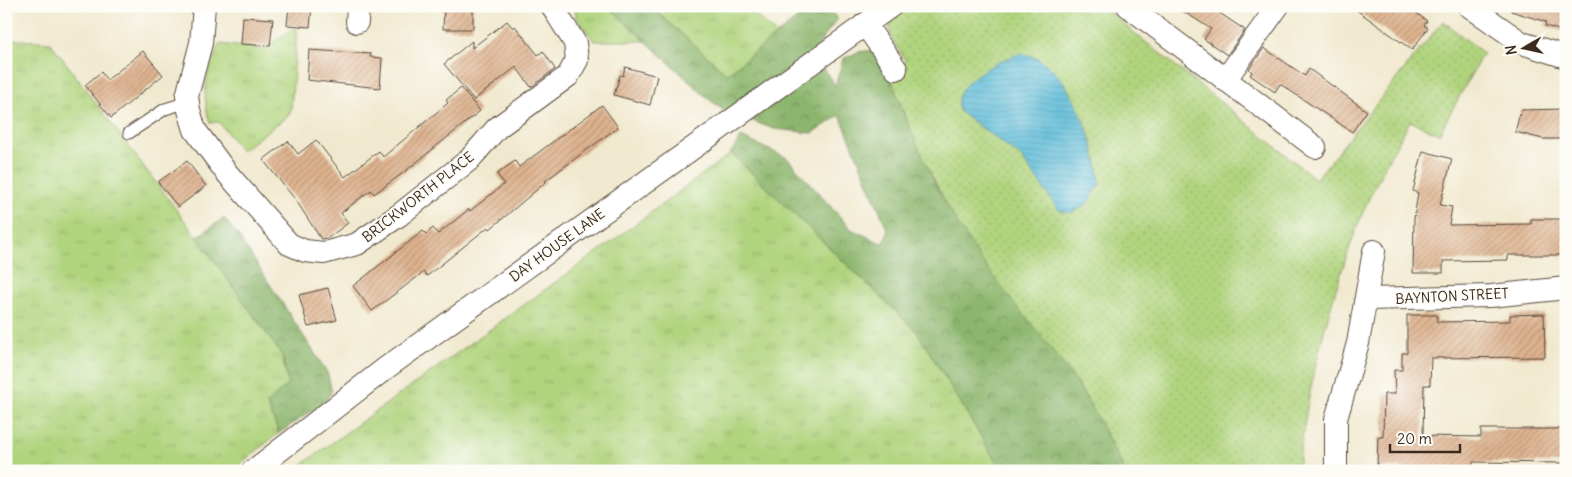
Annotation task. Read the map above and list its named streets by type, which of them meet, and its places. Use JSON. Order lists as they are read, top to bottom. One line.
{"streets":{"street":["BRICKWORTH PLACE","DAY HOUSE LANE","BAYNTON STREET"]},"scale_bar":"20 m","north":"left"}
